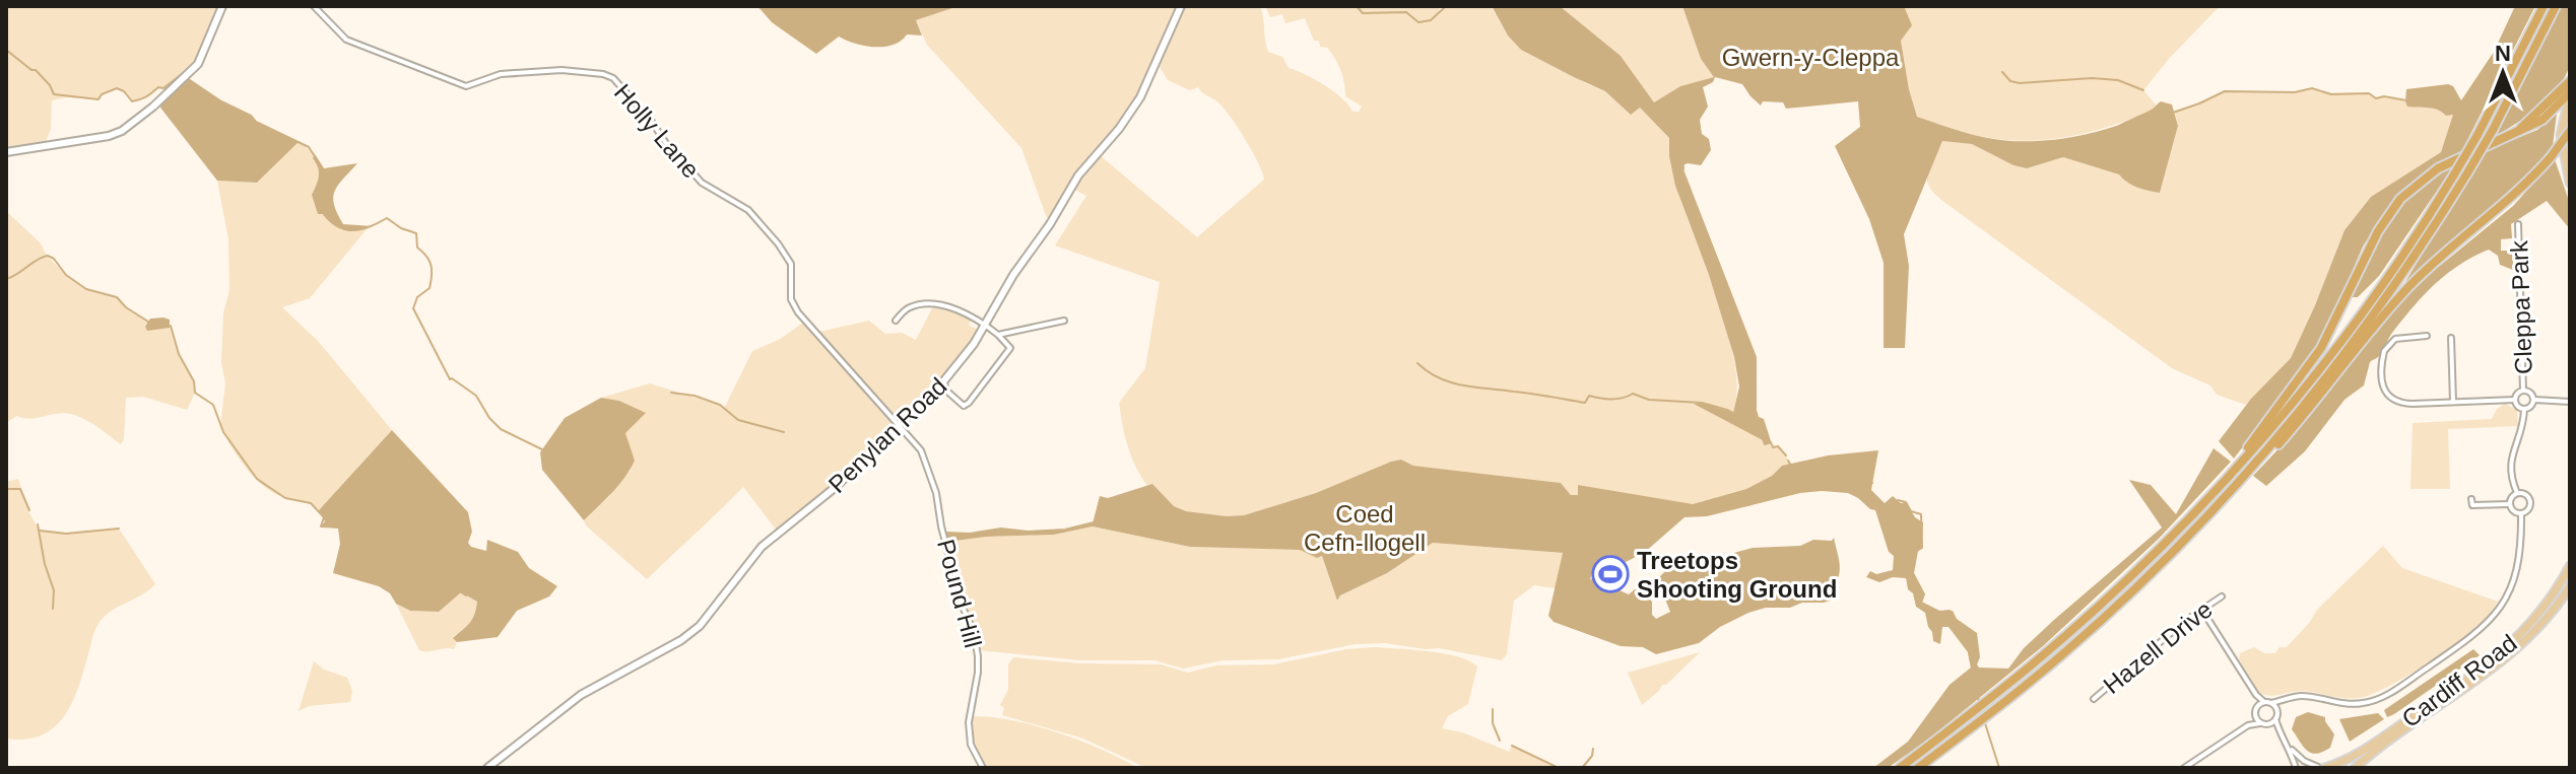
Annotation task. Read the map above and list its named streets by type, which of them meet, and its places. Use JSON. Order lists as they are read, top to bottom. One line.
{"streets":{"main road":["Cardiff Road"],"street":["Holly Lane","Cleppa Park","Penylan Road","Pound Hill","Hazell Drive"]},"crossings":[["Holly Lane","Penylan Road"],["Holly Lane","Pound Hill"],["Penylan Road","Pound Hill"]],"parks":["Gwern-y-Cleppa","Coed Cefn-llogell"],"places":{"sports":["Treetops Shooting Ground"]},"north":"top"}
